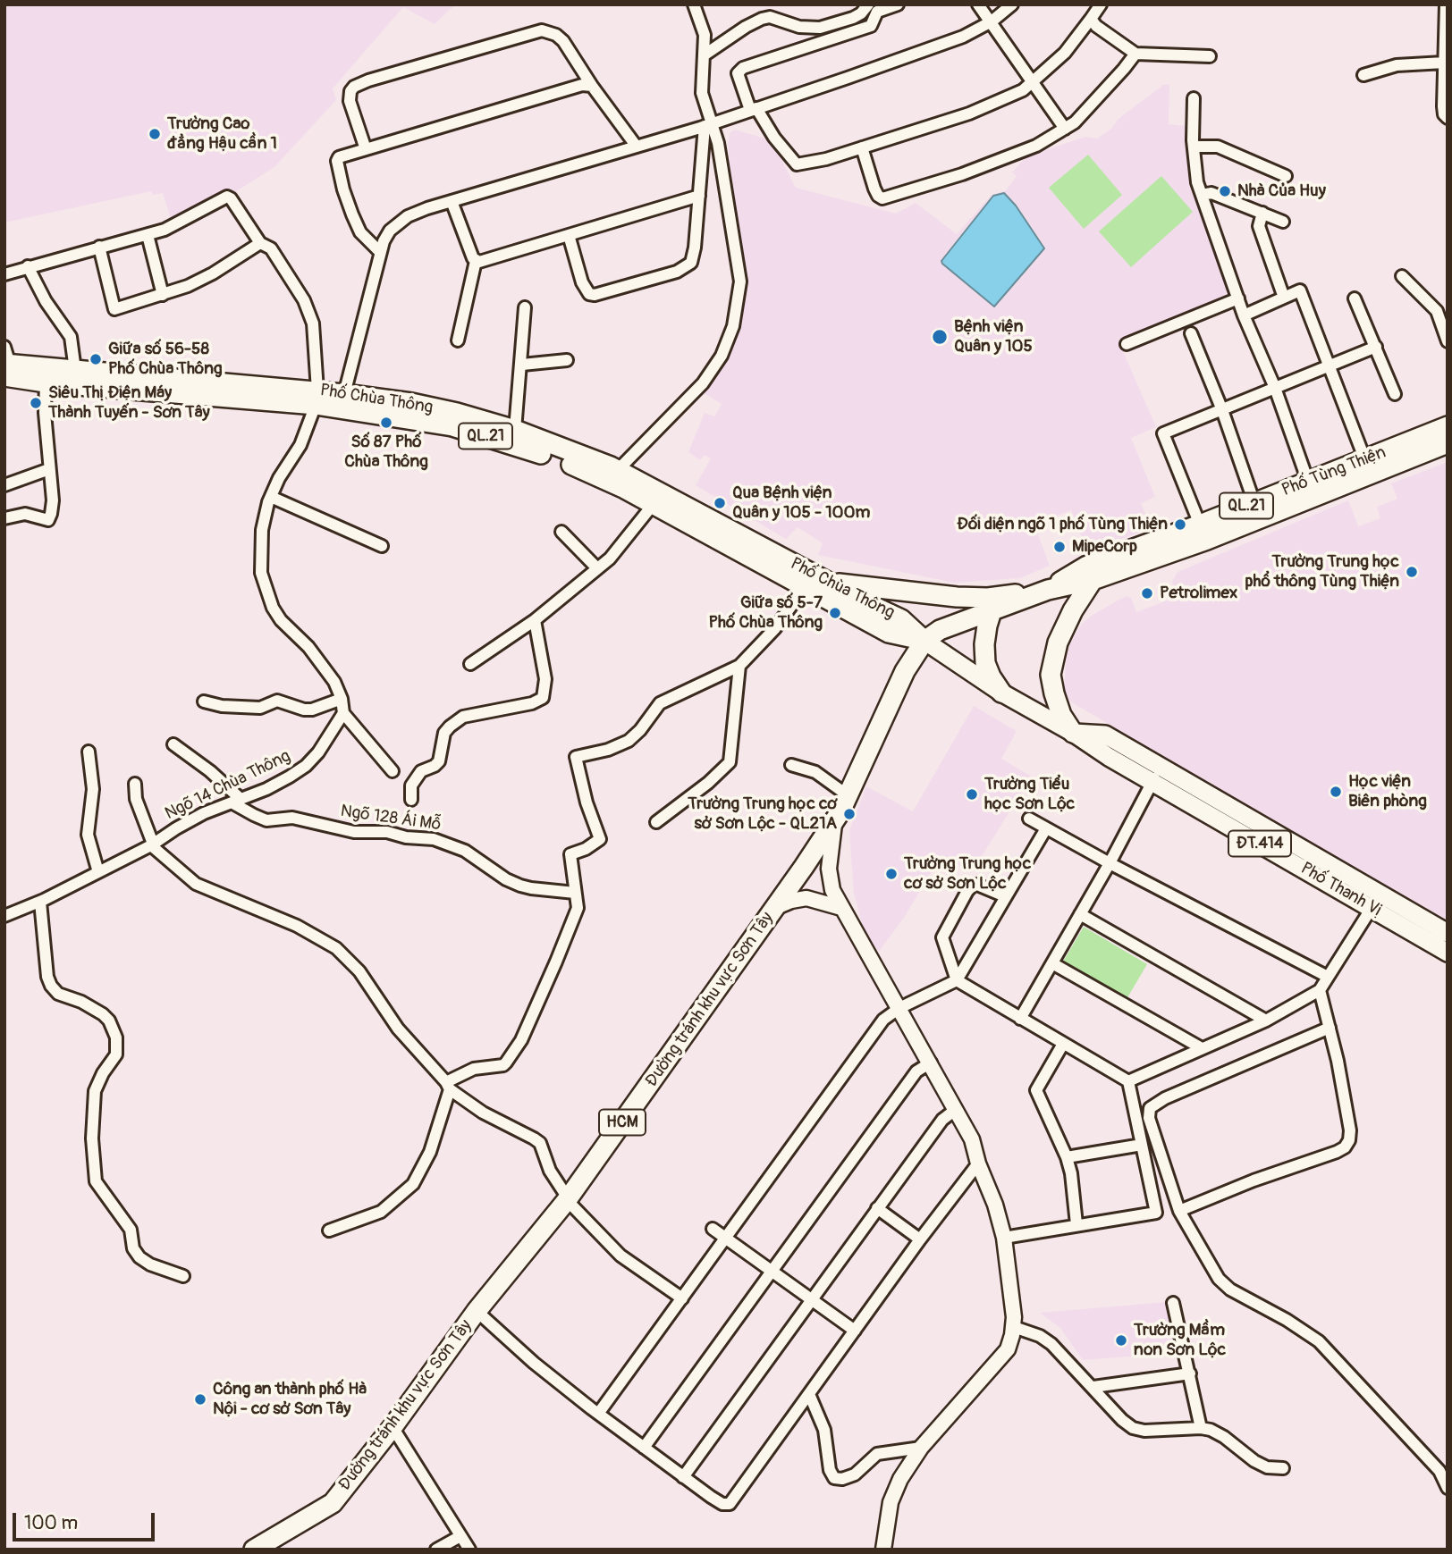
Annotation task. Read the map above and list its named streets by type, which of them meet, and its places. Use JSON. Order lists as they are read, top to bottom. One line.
{"streets":{"highway":["Phố Chùa Thông","QL.21","Phố Tùng Thiện","Đường tránh khu vực Sơn Tây","HCM"],"main road":["ĐT.414","Phố Thanh Vị"],"street":["Ngõ 14 Chùa Thông","Ngõ 128 Ái Mỗ"]},"crossings":[["Phố Chùa Thông","Phố Tùng Thiện"],["Phố Chùa Thông","Phố Thanh Vị"],["Phố Chùa Thông","Đường tránh khu vực Sơn Tây"],["Phố Tùng Thiện","Phố Thanh Vị"],["Phố Tùng Thiện","Đường tránh khu vực Sơn Tây"],["Ngõ 14 Chùa Thông","Ngõ 128 Ái Mỗ"],["Phố Thanh Vị","Đường tránh khu vực Sơn Tây"]],"places":["Trường Cao đẳng Hậu cần 1","Nhà Của Huy","Bệnh viện Quân y 105","Giữa số 56-58 Phố Chùa Thông","Siêu Thị Điện Máy Thành Tuyến - Sơn Tây","Số 87 Phố Chùa Thông","Qua Bệnh viện Quân y 105 - 100m","Đối diện ngõ 1 phố Tùng Thiện","MipeCorp","Trường Trung học phổ thông Tùng Thiện","Petrolimex","Giữa số 5-7 Phố Chùa Thông","Học viện Biên phòng","Trường Tiểu học Sơn Lộc","Trường Trung học cơ sở Sơn Lộc - QL21A","Trường Trung học cơ sở Sơn Lộc","Trường Mầm non Sơn Lộc","Công an thành phố Hà Nội - cơ sở Sơn Tây"],"scale_bar":"100 m"}
